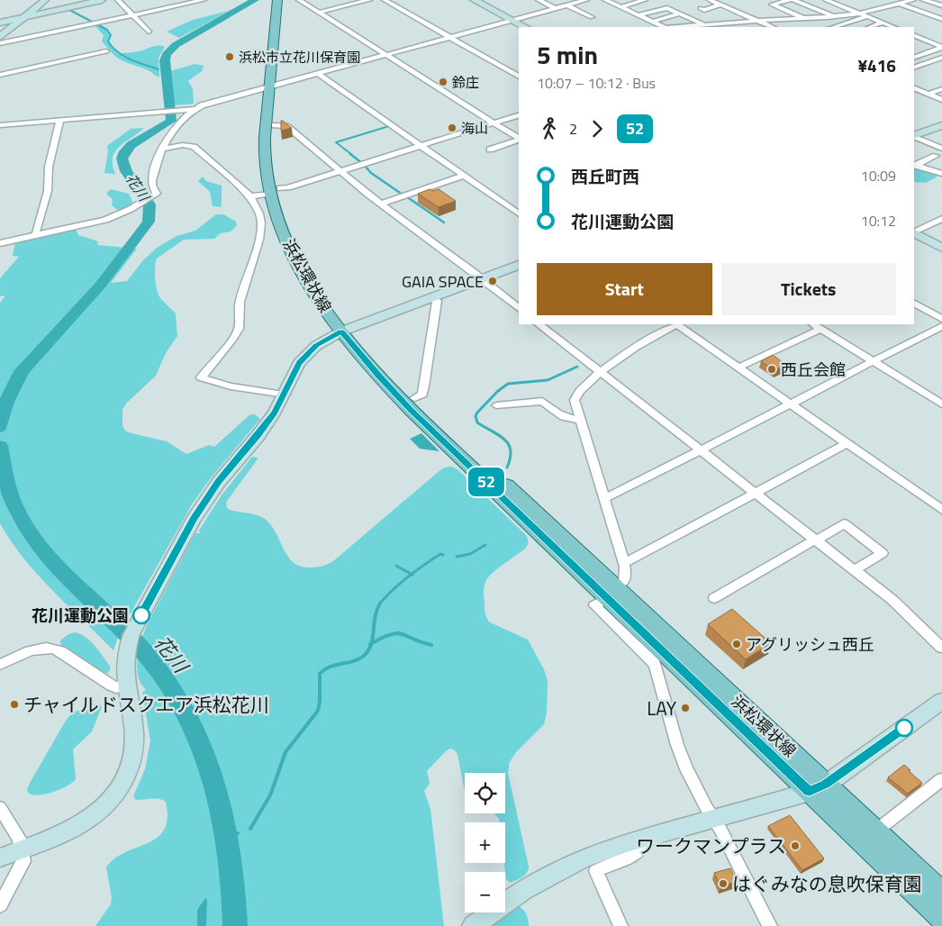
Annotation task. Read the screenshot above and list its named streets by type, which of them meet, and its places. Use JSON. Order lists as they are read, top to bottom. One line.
{"streets":{"main road":["浜松環状線"]},"water":["花川"],"places":["浜松市立花川保育園","鈴庄","海山","GAIA SPACE","西丘会館","花川運動公園","アグリッシュ西丘","チャイルドスクエア浜松花川","LAY","ワークマンプラス","はぐみなの息吹保育園"],"lines":["bus line 52"],"page":{"on_map":"52","heading":["5 min","10:07 – 10:12 · Bus","¥416"],"legs":["2","52"],"list":[{"name":"西丘町西","value":"10:09"},{"name":"花川運動公園","value":"10:12"}],"buttons":["Start","Tickets"],"map_buttons":["+","−"]}}
